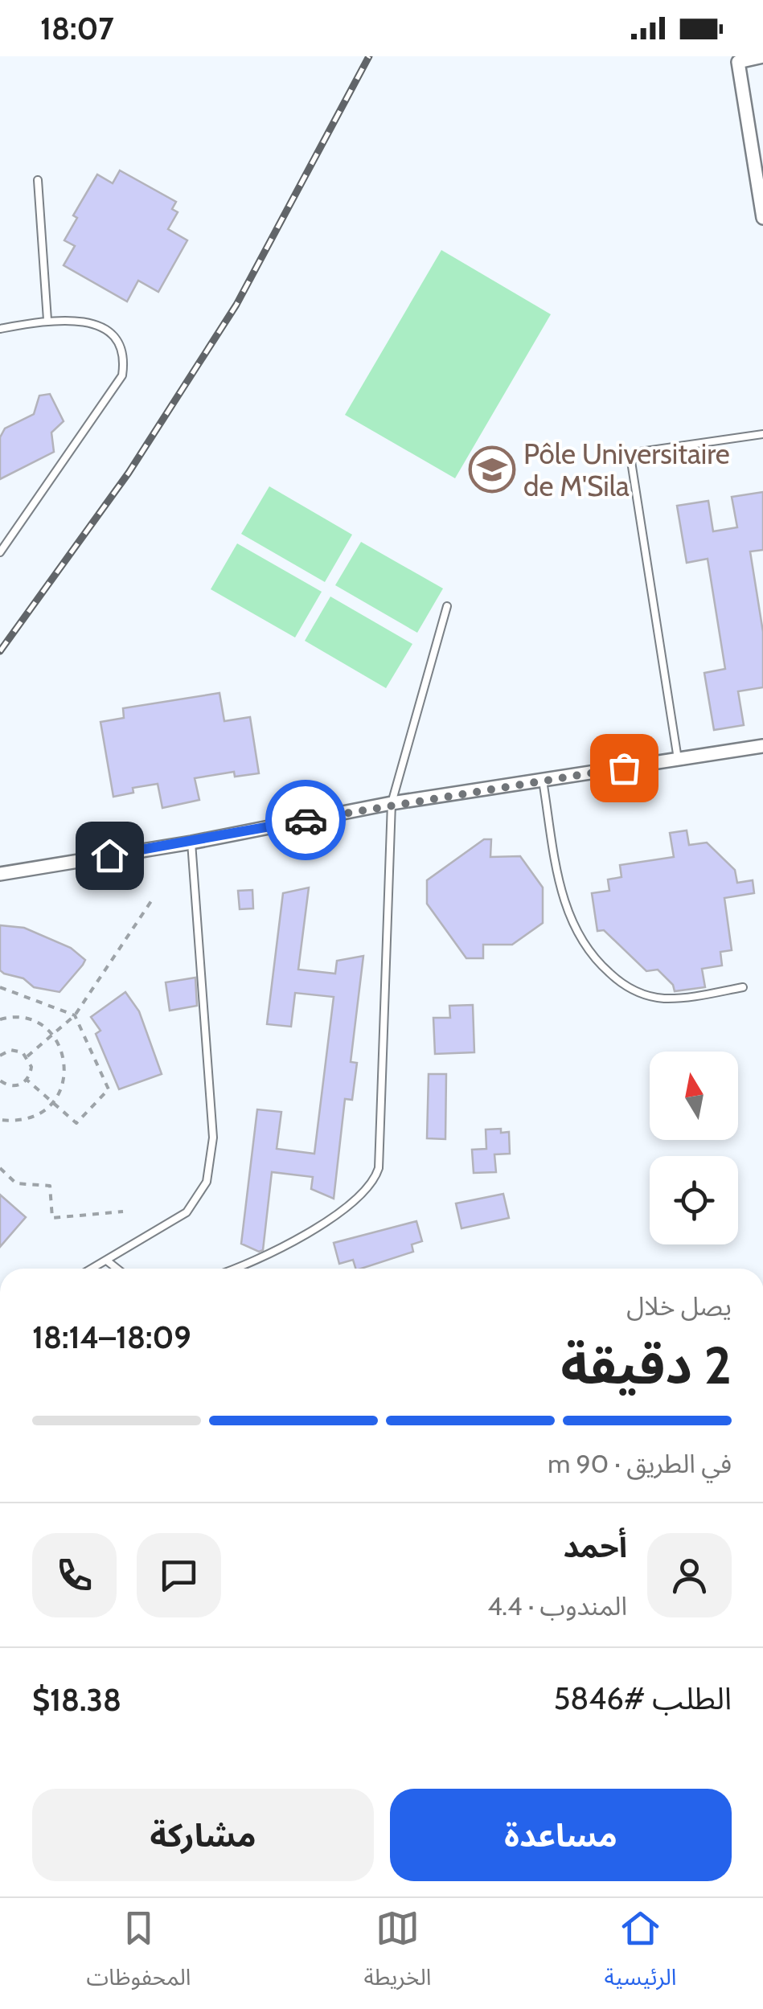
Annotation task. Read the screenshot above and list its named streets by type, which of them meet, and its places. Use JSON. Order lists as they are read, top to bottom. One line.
{"places":{"school or university":["Pôle Universitaire de M'Sila"]},"north":"top","page":{"status":"18:07","heading":["2 دقيقة","يصل خلال","18:09–18:14"],"panel":["أحمد","المندوب · 4.4","الطلب #5846","$18.38"],"bar":"في الطريق · 90 m","buttons":["مساعدة","مشاركة"],"tabs":["الرئيسية","الخريطة","المحفوظات"]}}
